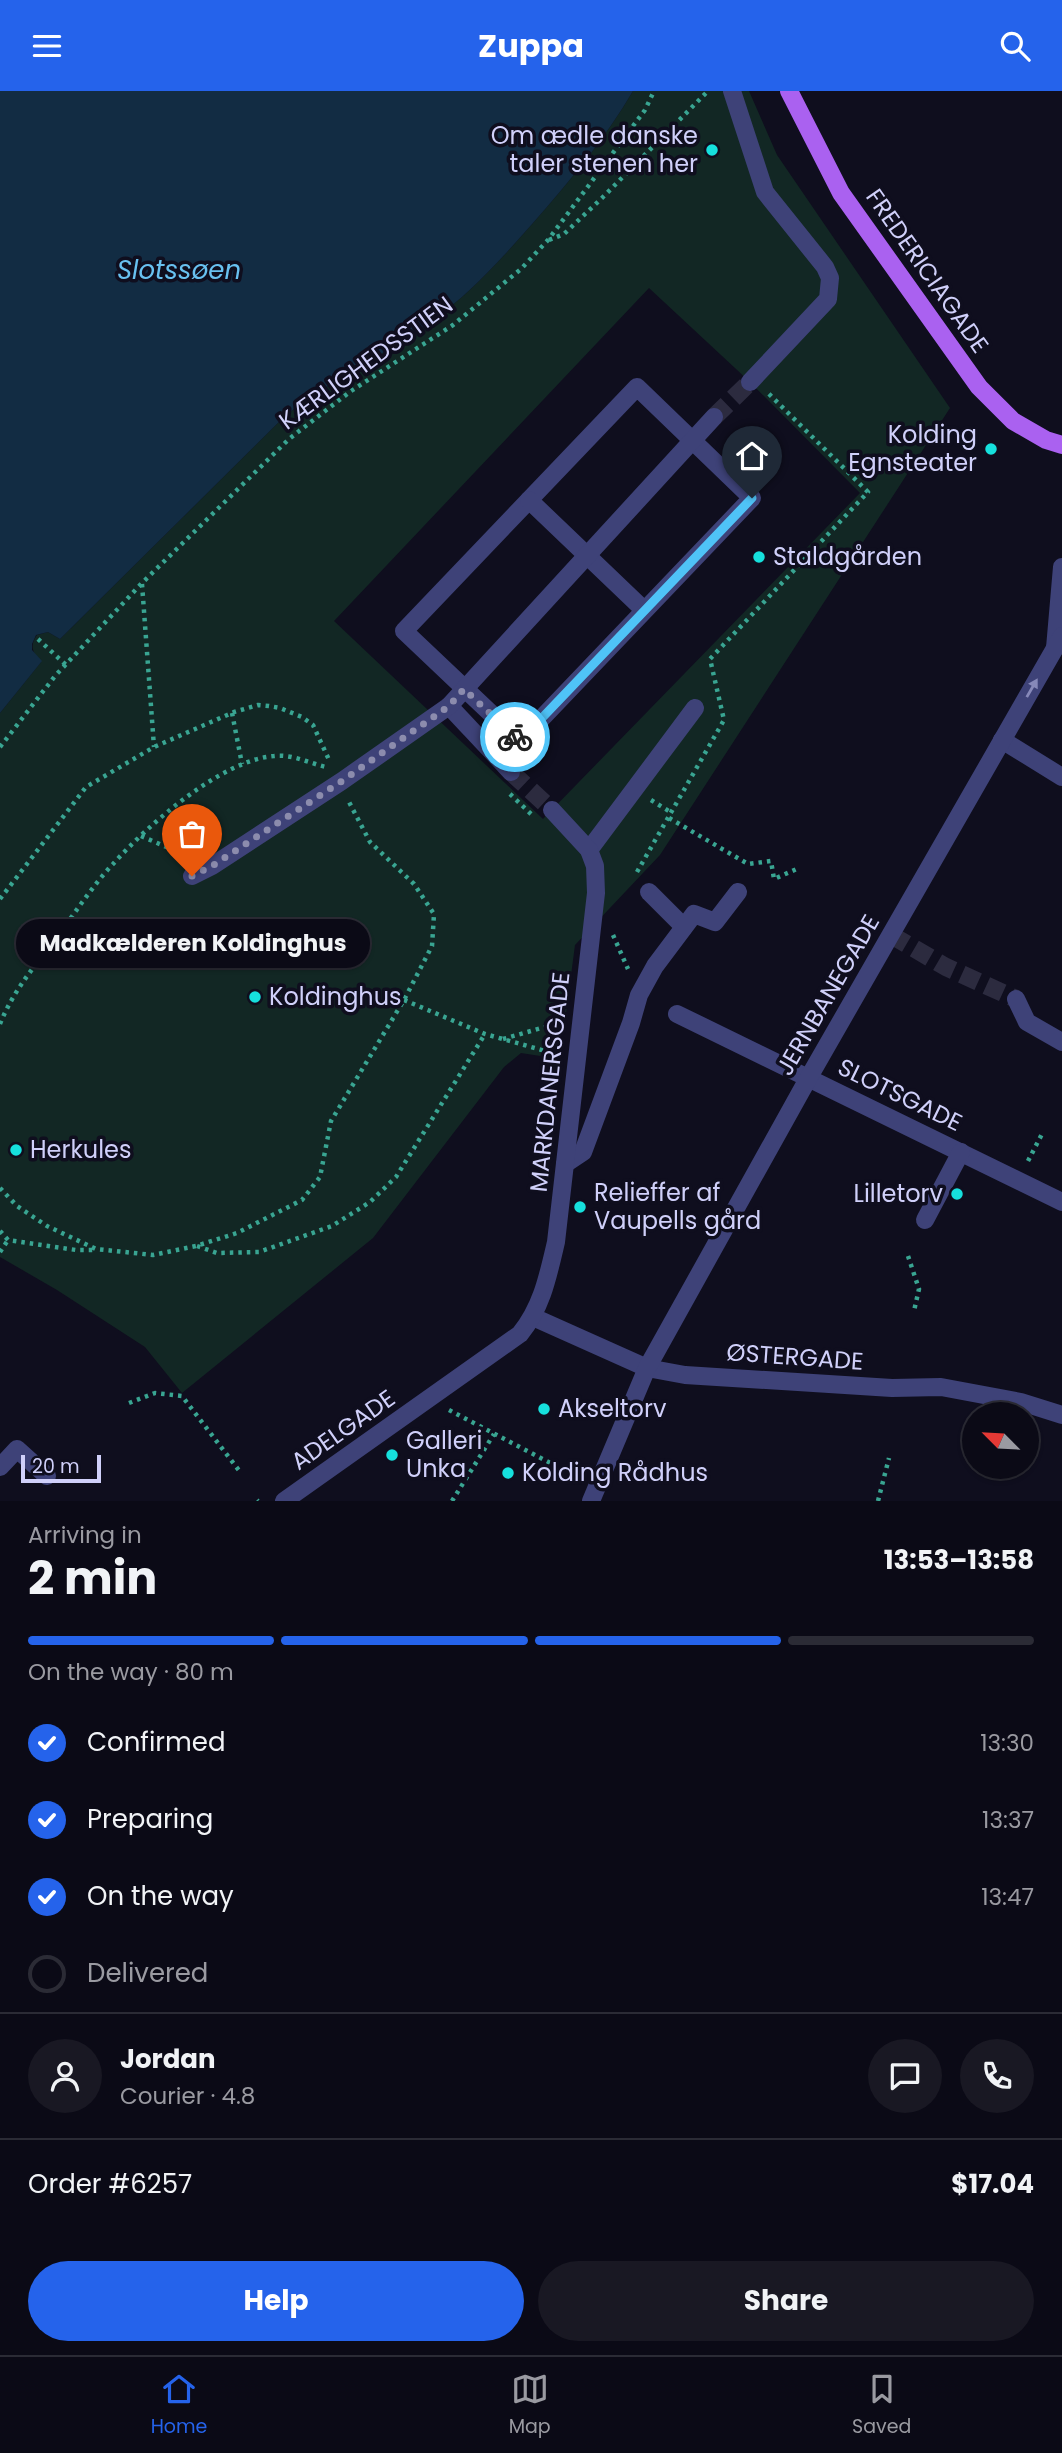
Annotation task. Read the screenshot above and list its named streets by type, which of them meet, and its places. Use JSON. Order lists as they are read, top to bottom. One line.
{"streets":{"main road":["FREDERICIAGADE"],"street":["JERNBANEGADE","MARKDANERSGADE","SLOTSGADE","ØSTERGADE","ADELGADE"],"path":["KÆRLIGHEDSSTIEN"]},"crossings":[["JERNBANEGADE","SLOTSGADE"],["JERNBANEGADE","ØSTERGADE"],["MARKDANERSGADE","ØSTERGADE"]],"water":["Slotssøen"],"places":["Om ædle danske taler stenen her","Kolding Egnsteater","Staldgården","Madkælderen Koldinghus","Koldinghus","Herkules","Lilletorv","Relieffer af Vaupells gård","Akseltorv","Galleri Unka","Kolding Rådhus"],"scale_bar":"20 m","north":"top left","page":{"header":"Zuppa","bubble":"Madkælderen Koldinghus","scale":"20 m","heading":["2 min","Arriving in","13:53–13:58"],"panel":["Jordan","Courier · 4.8","Order #6257","$17.04"],"bar":"On the way · 80 m","list":[["Confirmed","13:30"],["Preparing","13:37"],["On the way","13:47"],"Delivered"],"buttons":["Help","Share"],"tabs":["Home","Map","Saved"]}}
